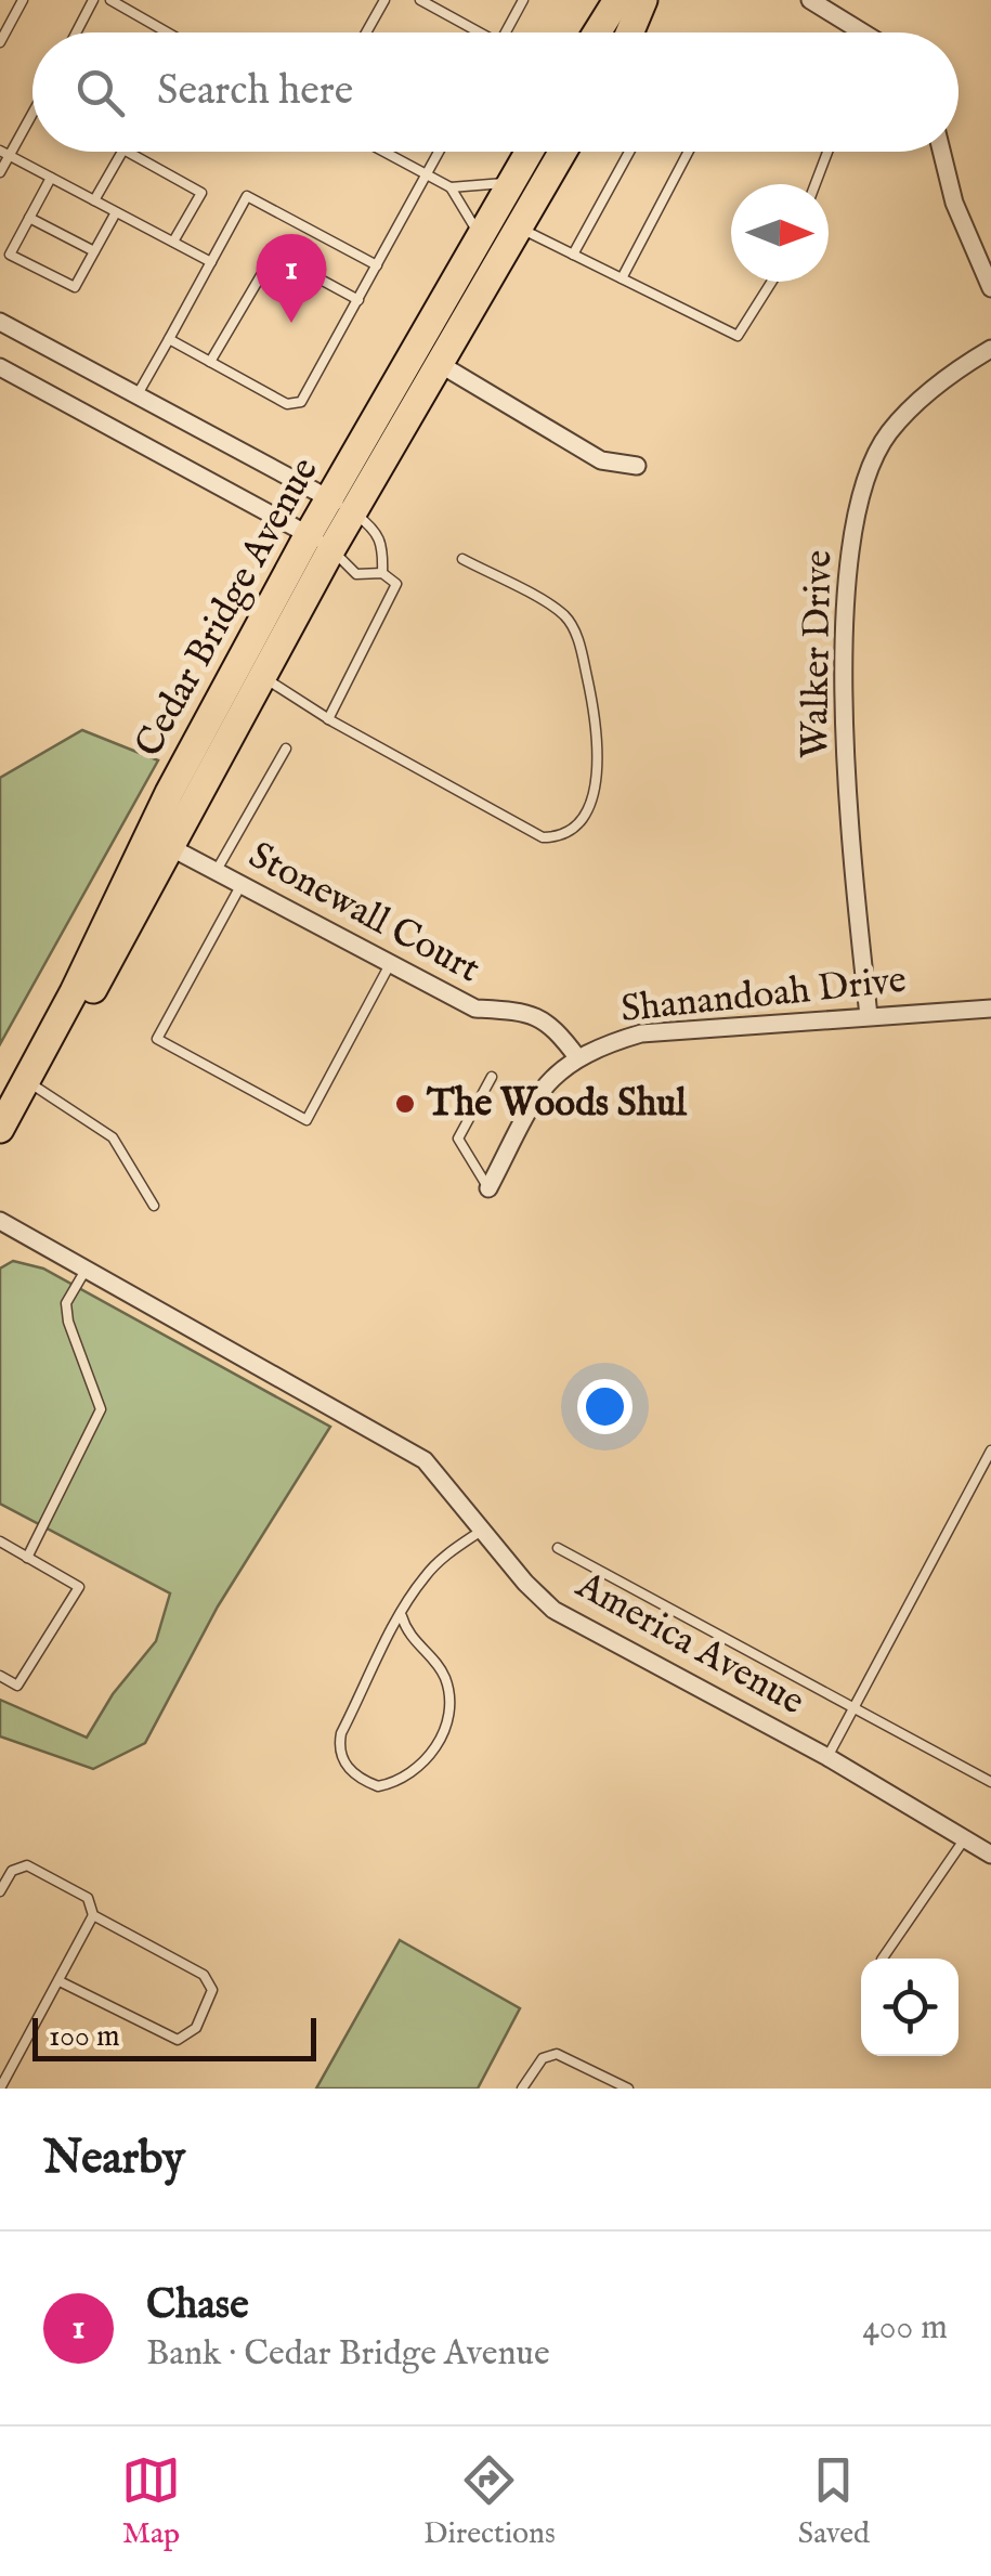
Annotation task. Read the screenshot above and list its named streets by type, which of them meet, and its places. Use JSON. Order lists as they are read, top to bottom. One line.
{"streets":{"main road":["Cedar Bridge Avenue"],"street":["Walker Drive","Stonewall Court","Shanandoah Drive","America Avenue"]},"crossings":[["Walker Drive","Shanandoah Drive"],["Stonewall Court","Shanandoah Drive"]],"places":["The Woods Shul"],"scale_bar":"100 m","north":"right","page":{"search":"Search here","pins":"1","scale":"100 m","heading":"Nearby","list":[{"mark":"1","name":"Chase","note":"Bank · Cedar Bridge Avenue","value":"400 m"}],"nav":["Map","Directions","Saved"]}}
